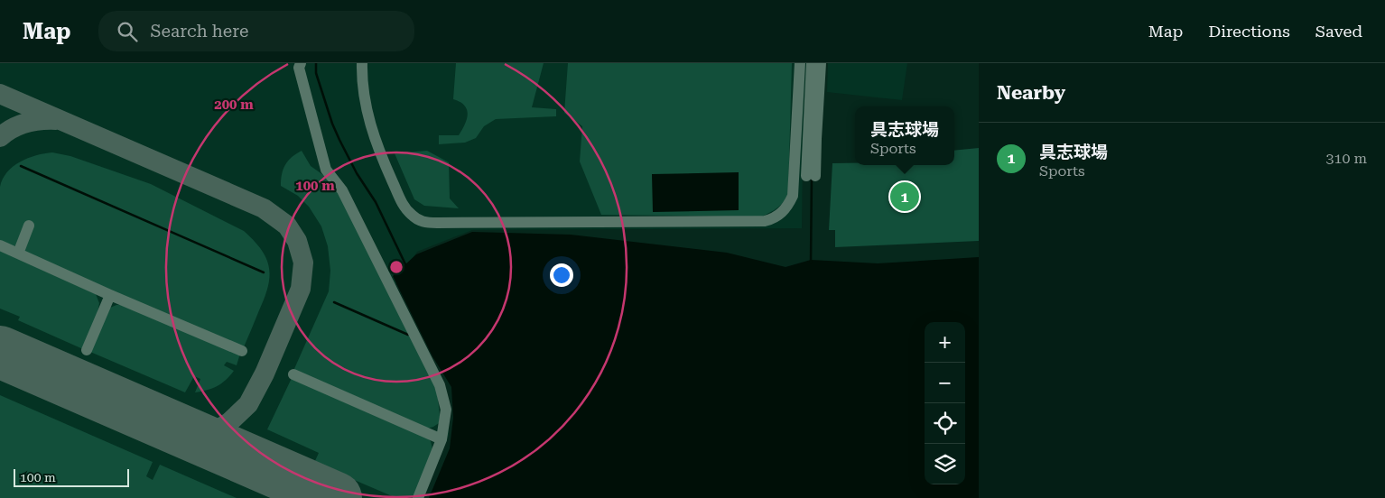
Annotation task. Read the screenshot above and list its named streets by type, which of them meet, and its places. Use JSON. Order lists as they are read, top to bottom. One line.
{"scale_bar":"100 m","page":{"header":"Map","search":"Search here","nav":["Map","Directions","Saved"],"heading":"Nearby","popup":["具志球場","Sports"],"list":[{"mark":"1","name":"具志球場","note":"Sports","value":"310 m"}],"pins":"1","map_buttons":["+","−"],"scale":"100 m"},"rings":["200 m","100 m"]}
